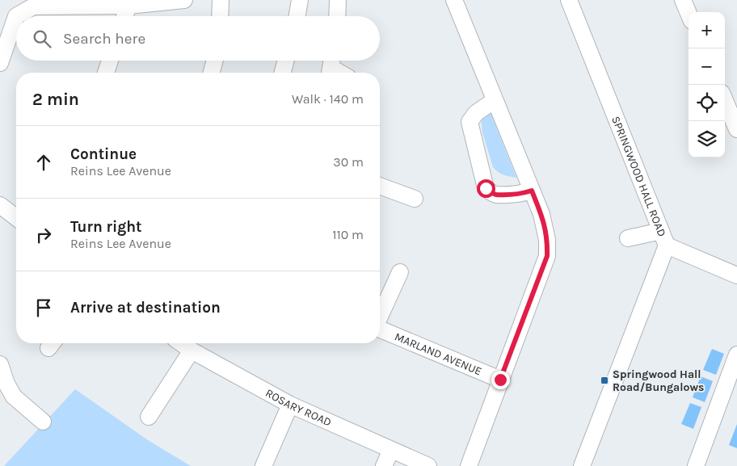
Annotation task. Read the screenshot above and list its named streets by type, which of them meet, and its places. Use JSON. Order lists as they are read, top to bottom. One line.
{"streets":{"street":["SPRINGWOOD HALL ROAD","MARLAND AVENUE","ROSARY ROAD"]},"places":{"transit":["Springwood Hall Road/Bungalows"]},"page":{"map_buttons":["+","−"],"search":"Search here","heading":["2 min","Walk · 140 m"],"list":[["Continue","Reins Lee Avenue","30 m"],["Turn right","Reins Lee Avenue","110 m"],"Arrive at destination"]}}
